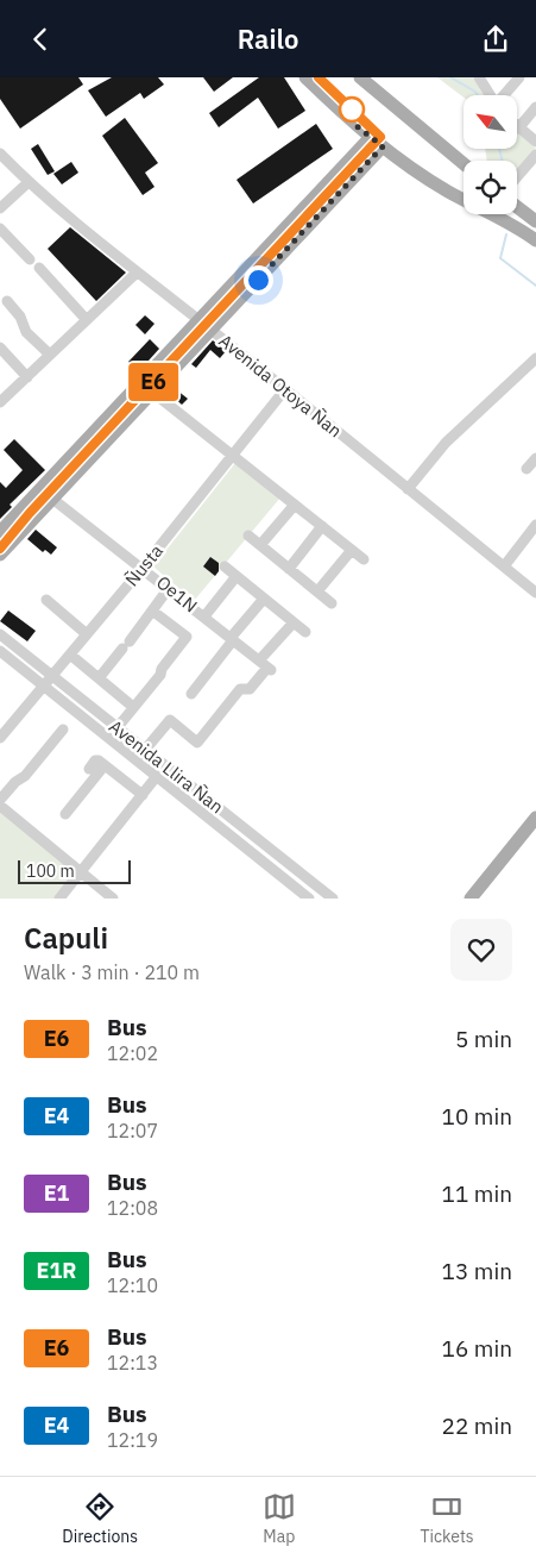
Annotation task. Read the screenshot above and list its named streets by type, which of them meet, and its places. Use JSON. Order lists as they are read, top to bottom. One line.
{"streets":{"street":["Avenida Otoya Ñan","Ñusta","Oe1N","Avenida Llira Ñan"]},"crossings":[["Avenida Otoya Ñan","Ñusta"],["Ñusta","Oe1N"],["Ñusta","Avenida Llira Ñan"]],"lines":["bus line E6"],"scale_bar":"100 m","north":"top left","page":{"header":"Railo","on_map":"E6","scale":"100 m","heading":["Capuli","Walk · 3 min · 210 m"],"list":[{"mark":"E6","name":"Bus","note":"12:02","value":"5 min"},{"mark":"E4","name":"Bus","note":"12:07","value":"10 min"},{"mark":"E1","name":"Bus","note":"12:08","value":"11 min"},{"mark":"E1R","name":"Bus","note":"12:10","value":"13 min"},{"mark":"E6","name":"Bus","note":"12:13","value":"16 min"},{"mark":"E4","name":"Bus","note":"12:19","value":"22 min"}],"tabs":["Directions","Map","Tickets"]}}
